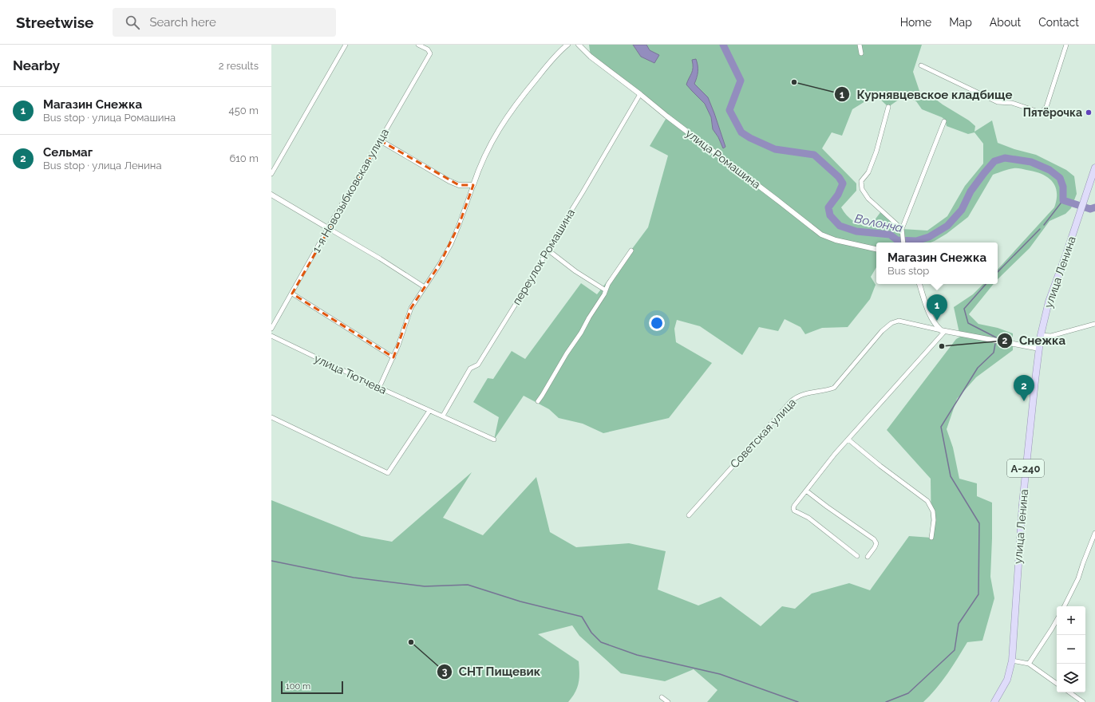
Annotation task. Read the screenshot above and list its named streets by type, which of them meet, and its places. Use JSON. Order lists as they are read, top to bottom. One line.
{"streets":{"main road":["улица Ленина","А-240"],"street":["улица Ромашина","1-я Новозыбковская улица","переулок Ромашина","улица Тютчева","Советская улица"]},"crossings":[["улица Ромашина","переулок Ромашина"],["переулок Ромашина","улица Тютчева"]],"water":["Волонча"],"places":["Курнявцевское кладбище","Пятёрочка","Снежка","СНТ Пищевик"],"scale_bar":"100 m","page":{"header":"Streetwise","search":"Search here","nav":["Home","Map","About","Contact"],"heading":["Nearby","2 results"],"list":[{"mark":"1","name":"Магазин Снежка","note":"Bus stop · улица Ромашина","value":"450 m"},{"mark":"2","name":"Сельмаг","note":"Bus stop · улица Ленина","value":"610 m"}],"popup":["Магазин Снежка","Bus stop"],"pins":["1","2"],"map_buttons":["+","−"],"scale":"100 m"}}
